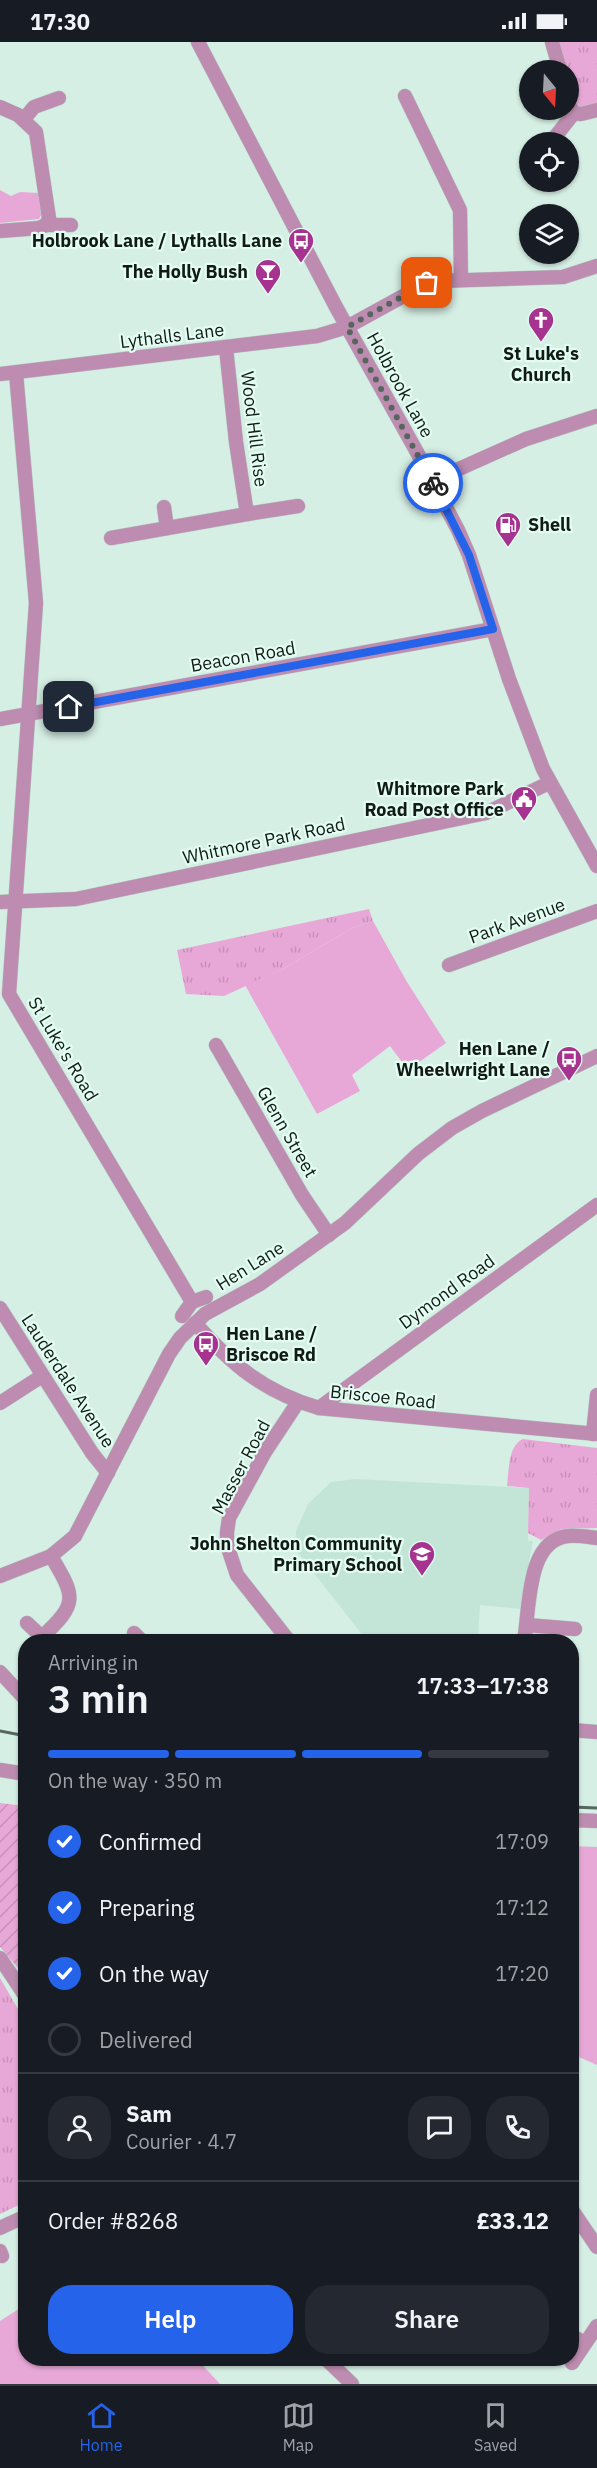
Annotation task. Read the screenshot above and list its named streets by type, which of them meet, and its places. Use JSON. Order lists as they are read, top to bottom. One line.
{"streets":{"street":["Lythalls Lane","Holbrook Lane","Wood Hill Rise","Beacon Road","Whitmore Park Road","Park Avenue","St Luke's Road","Glenn Street","Hen Lane","Dymond Road","Lauderdale Avenue","Briscoe Road","Masser Road"]},"crossings":[["Lythalls Lane","Holbrook Lane"],["Lythalls Lane","Wood Hill Rise"],["Lythalls Lane","St Luke's Road"],["Holbrook Lane","Beacon Road"],["Holbrook Lane","Whitmore Park Road"],["Beacon Road","St Luke's Road"],["Whitmore Park Road","St Luke's Road"],["Glenn Street","Hen Lane"],["Hen Lane","Lauderdale Avenue"],["Hen Lane","Briscoe Road"],["Dymond Road","Briscoe Road"],["Briscoe Road","Masser Road"]],"places":{"bus stop":["Holbrook Lane / Lythalls Lane","Hen Lane / Wheelwright Lane","Hen Lane / Briscoe Rd"],"bar":["The Holly Bush"],"church":["St Luke's Church"],"fuel station":["Shell"],"public building":["Whitmore Park Road Post Office"],"school or university":["John Shelton Community Primary School"]},"north":"bottom","page":{"status":"17:30","heading":["3 min","Arriving in","17:33–17:38"],"panel":["Sam","Courier · 4.7","Order #8268","£33.12"],"bar":"On the way · 350 m","list":[["Confirmed","17:09"],["Preparing","17:12"],["On the way","17:20"],"Delivered"],"buttons":["Help","Share"],"tabs":["Home","Map","Saved"]}}
